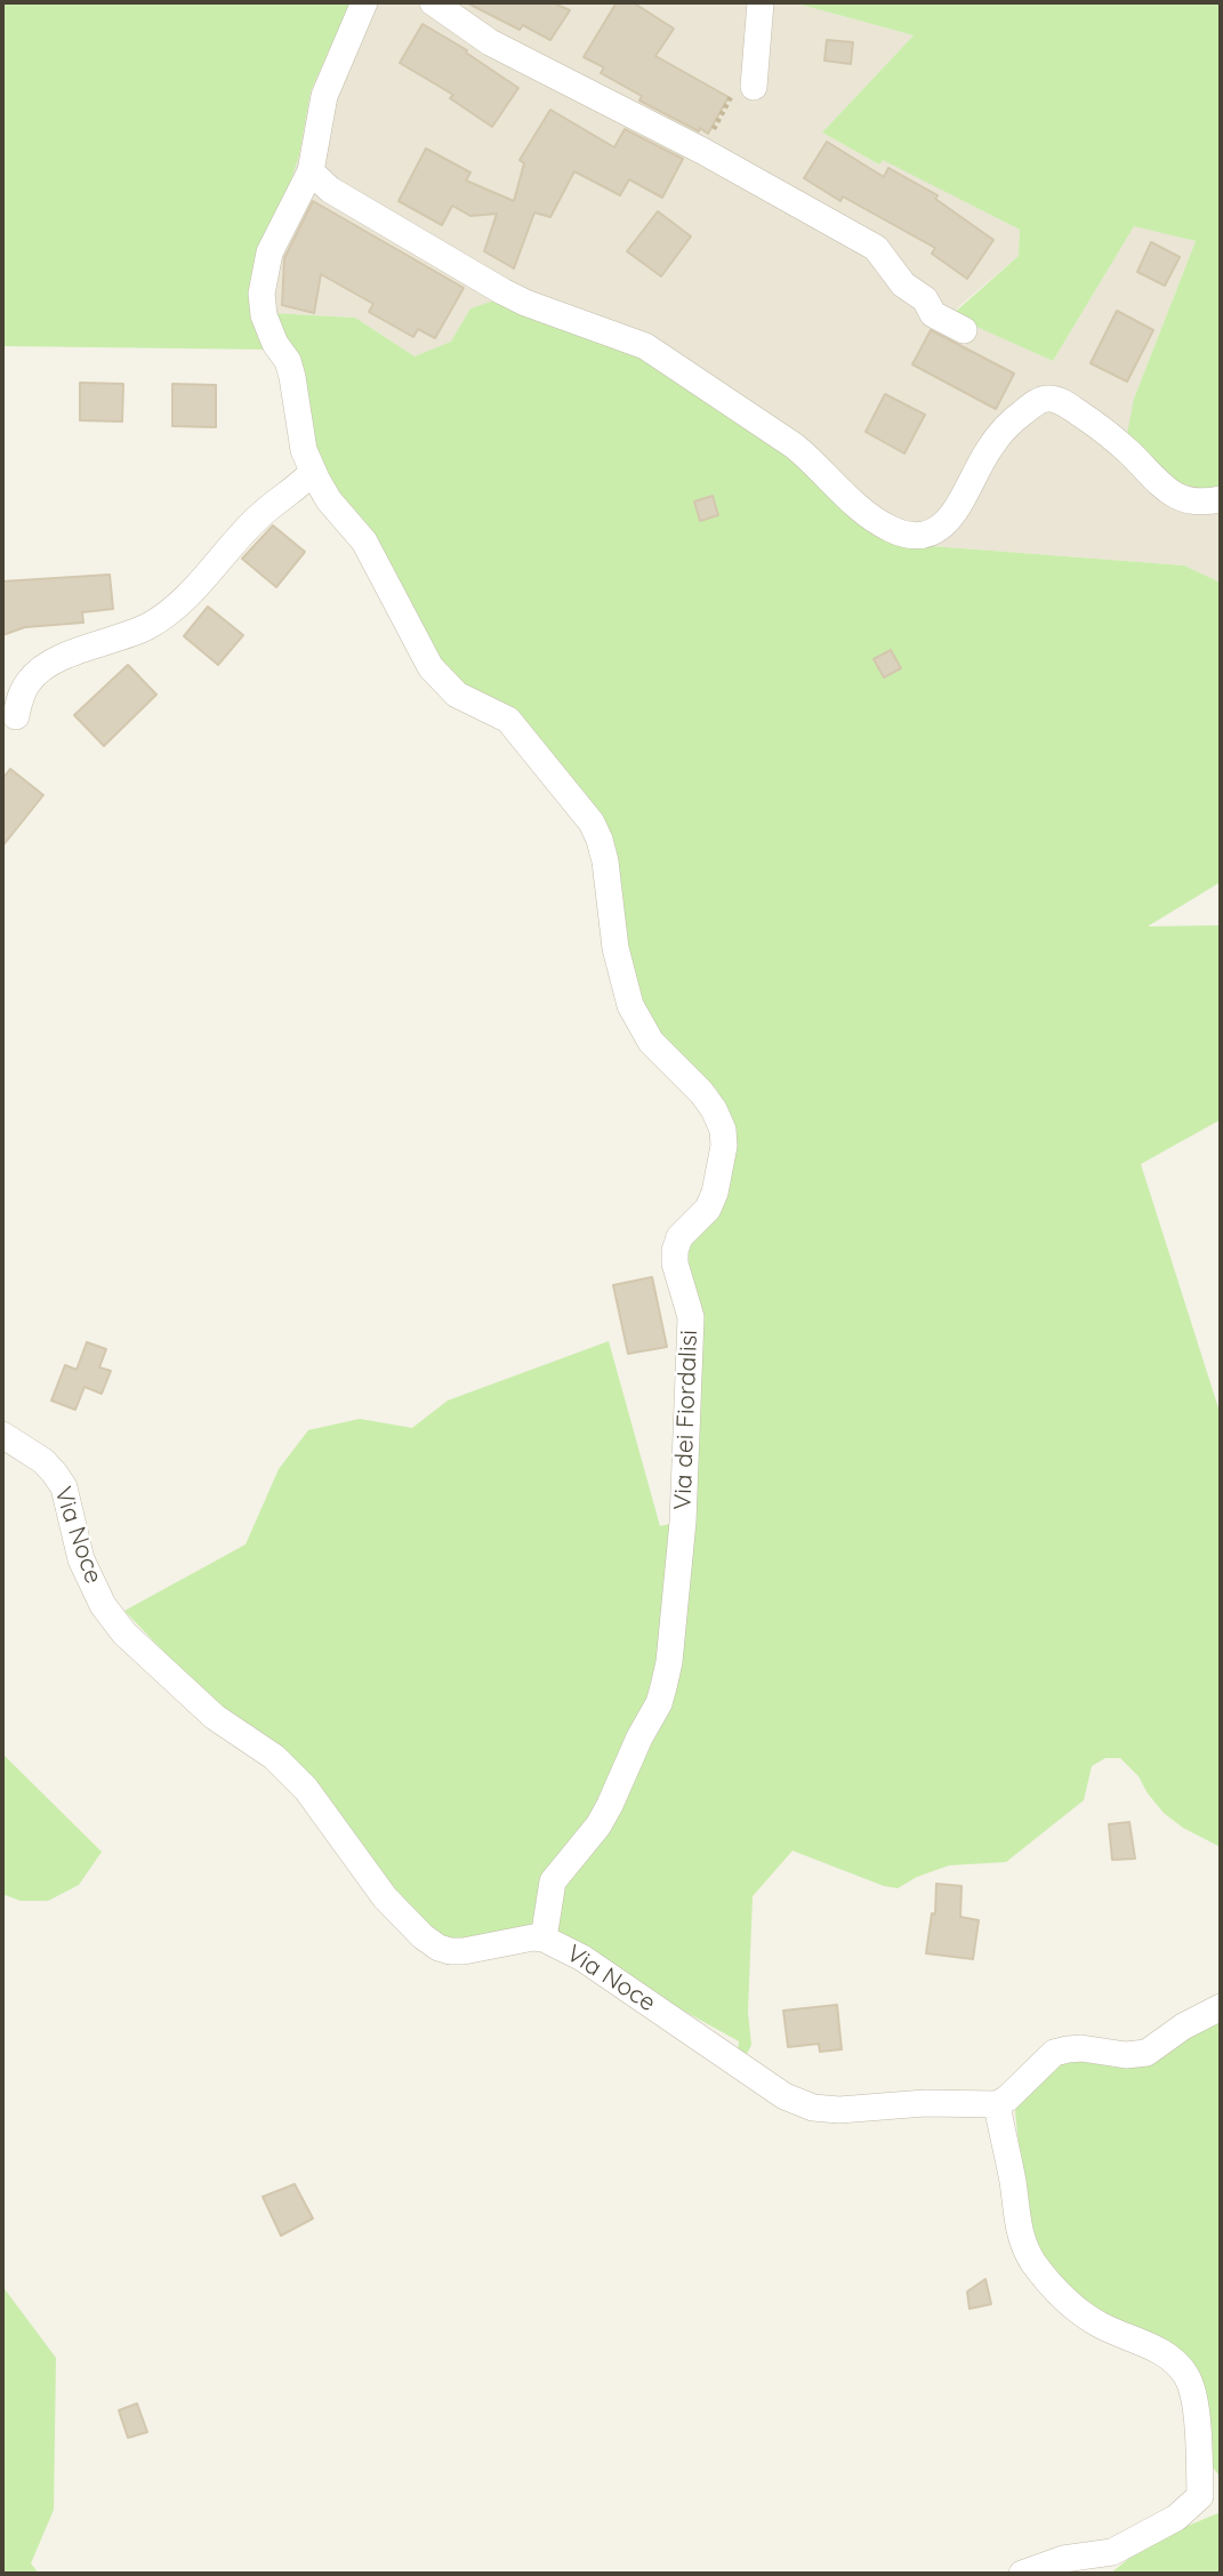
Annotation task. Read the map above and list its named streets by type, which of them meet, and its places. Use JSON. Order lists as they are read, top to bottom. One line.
{"streets":{"street":["Via dei Fiordalisi","Via Noce"]},"crossings":[["Via dei Fiordalisi","Via Noce"]]}
